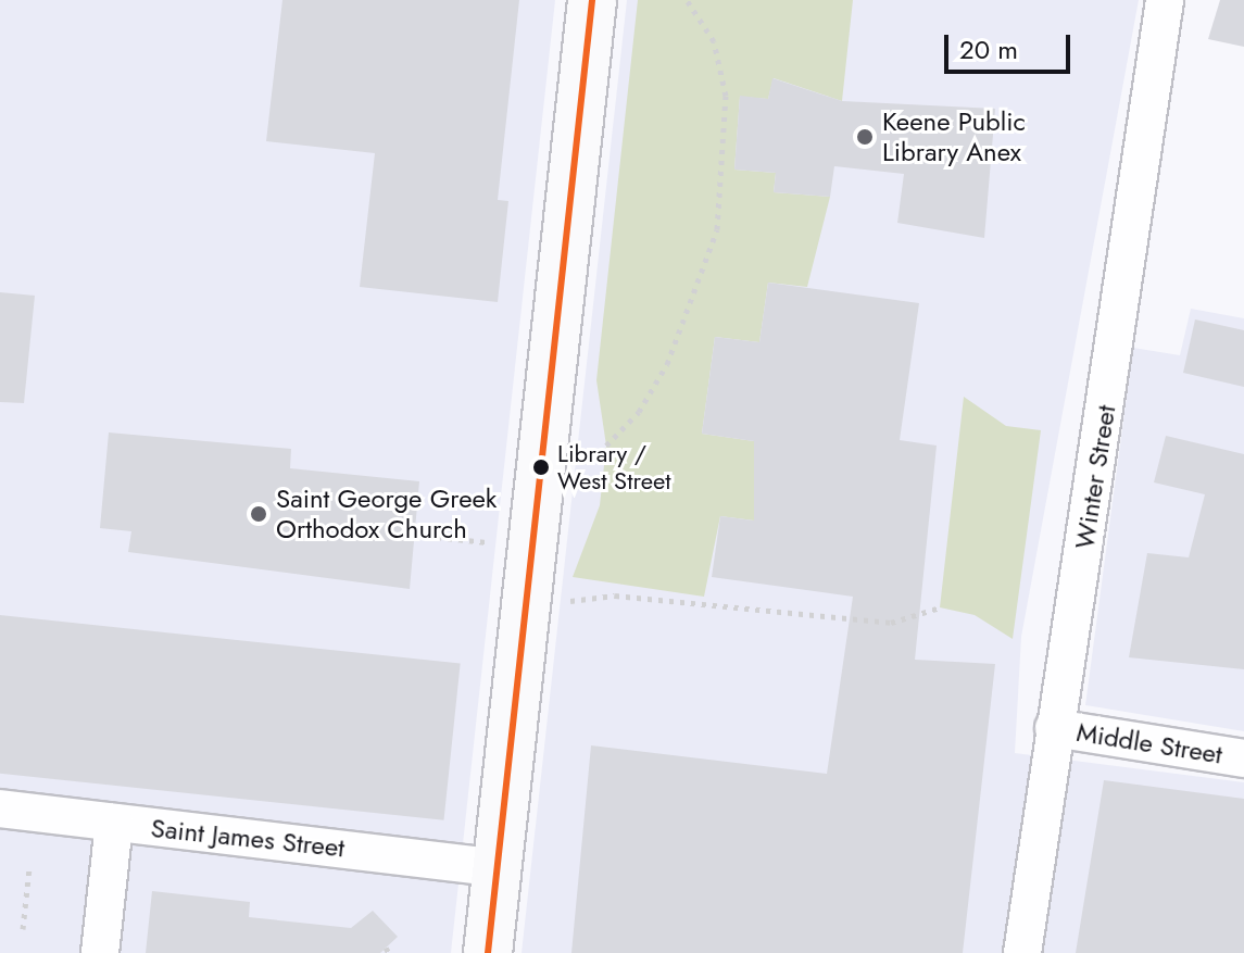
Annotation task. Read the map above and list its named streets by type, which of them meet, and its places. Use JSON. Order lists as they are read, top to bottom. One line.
{"streets":{"street":["Winter Street","Middle Street","Saint James Street"]},"crossings":[["Winter Street","Middle Street"]],"places":["Keene Public Library Anex","Library / West Street","Saint George Greek Orthodox Church"],"scale_bar":"20 m"}
